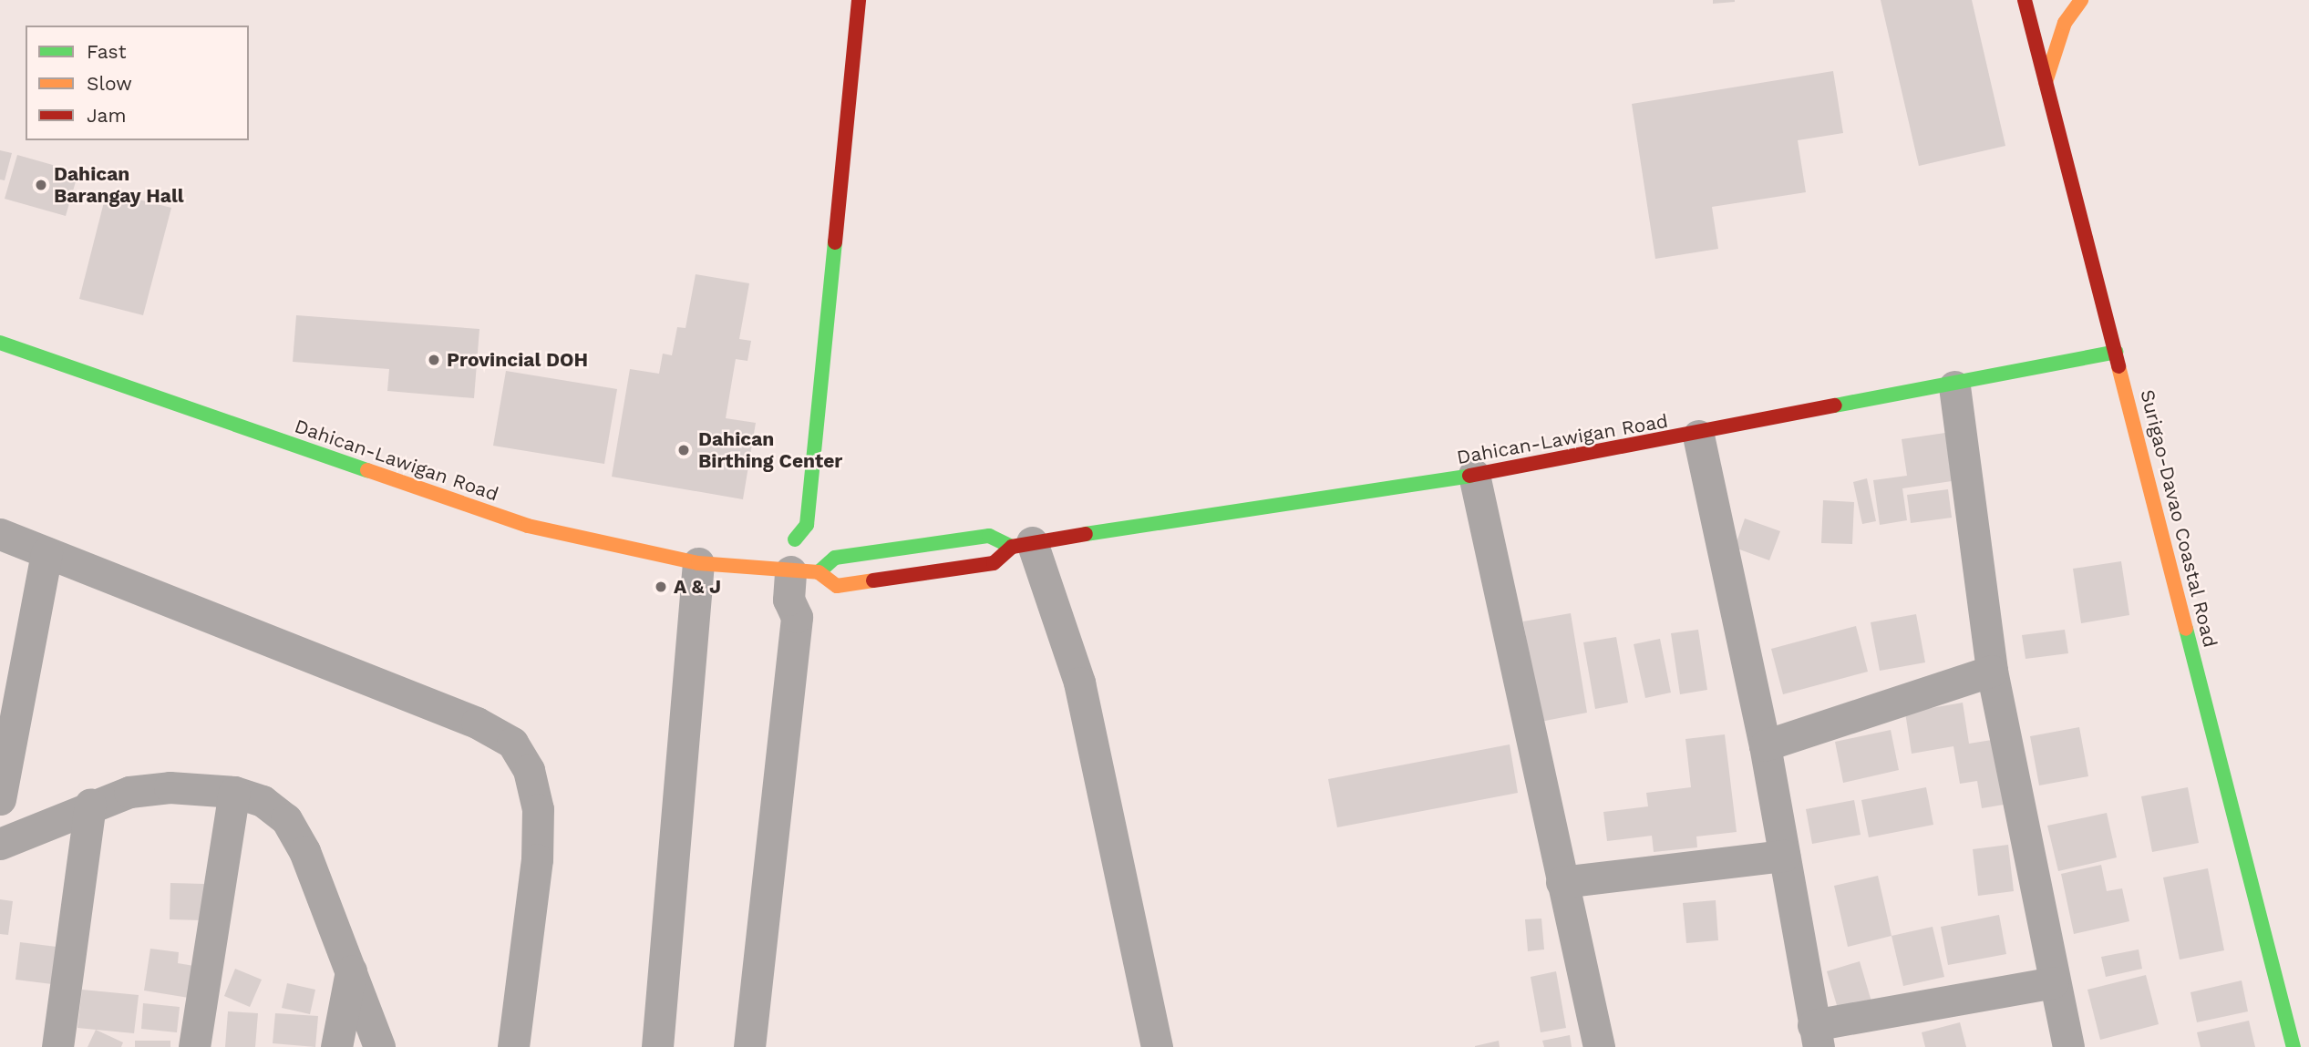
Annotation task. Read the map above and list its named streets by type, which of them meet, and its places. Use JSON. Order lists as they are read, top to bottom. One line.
{"streets":{"main road":["Dahican-Lawigan Road","Surigao-Davao Coastal Road"]},"crossings":[["Dahican-Lawigan Road","Surigao-Davao Coastal Road"]],"places":["Dahican Barangay Hall","Provincial DOH","Dahican Birthing Center","A & J"],"legend":["Fast","Slow","Jam"]}
